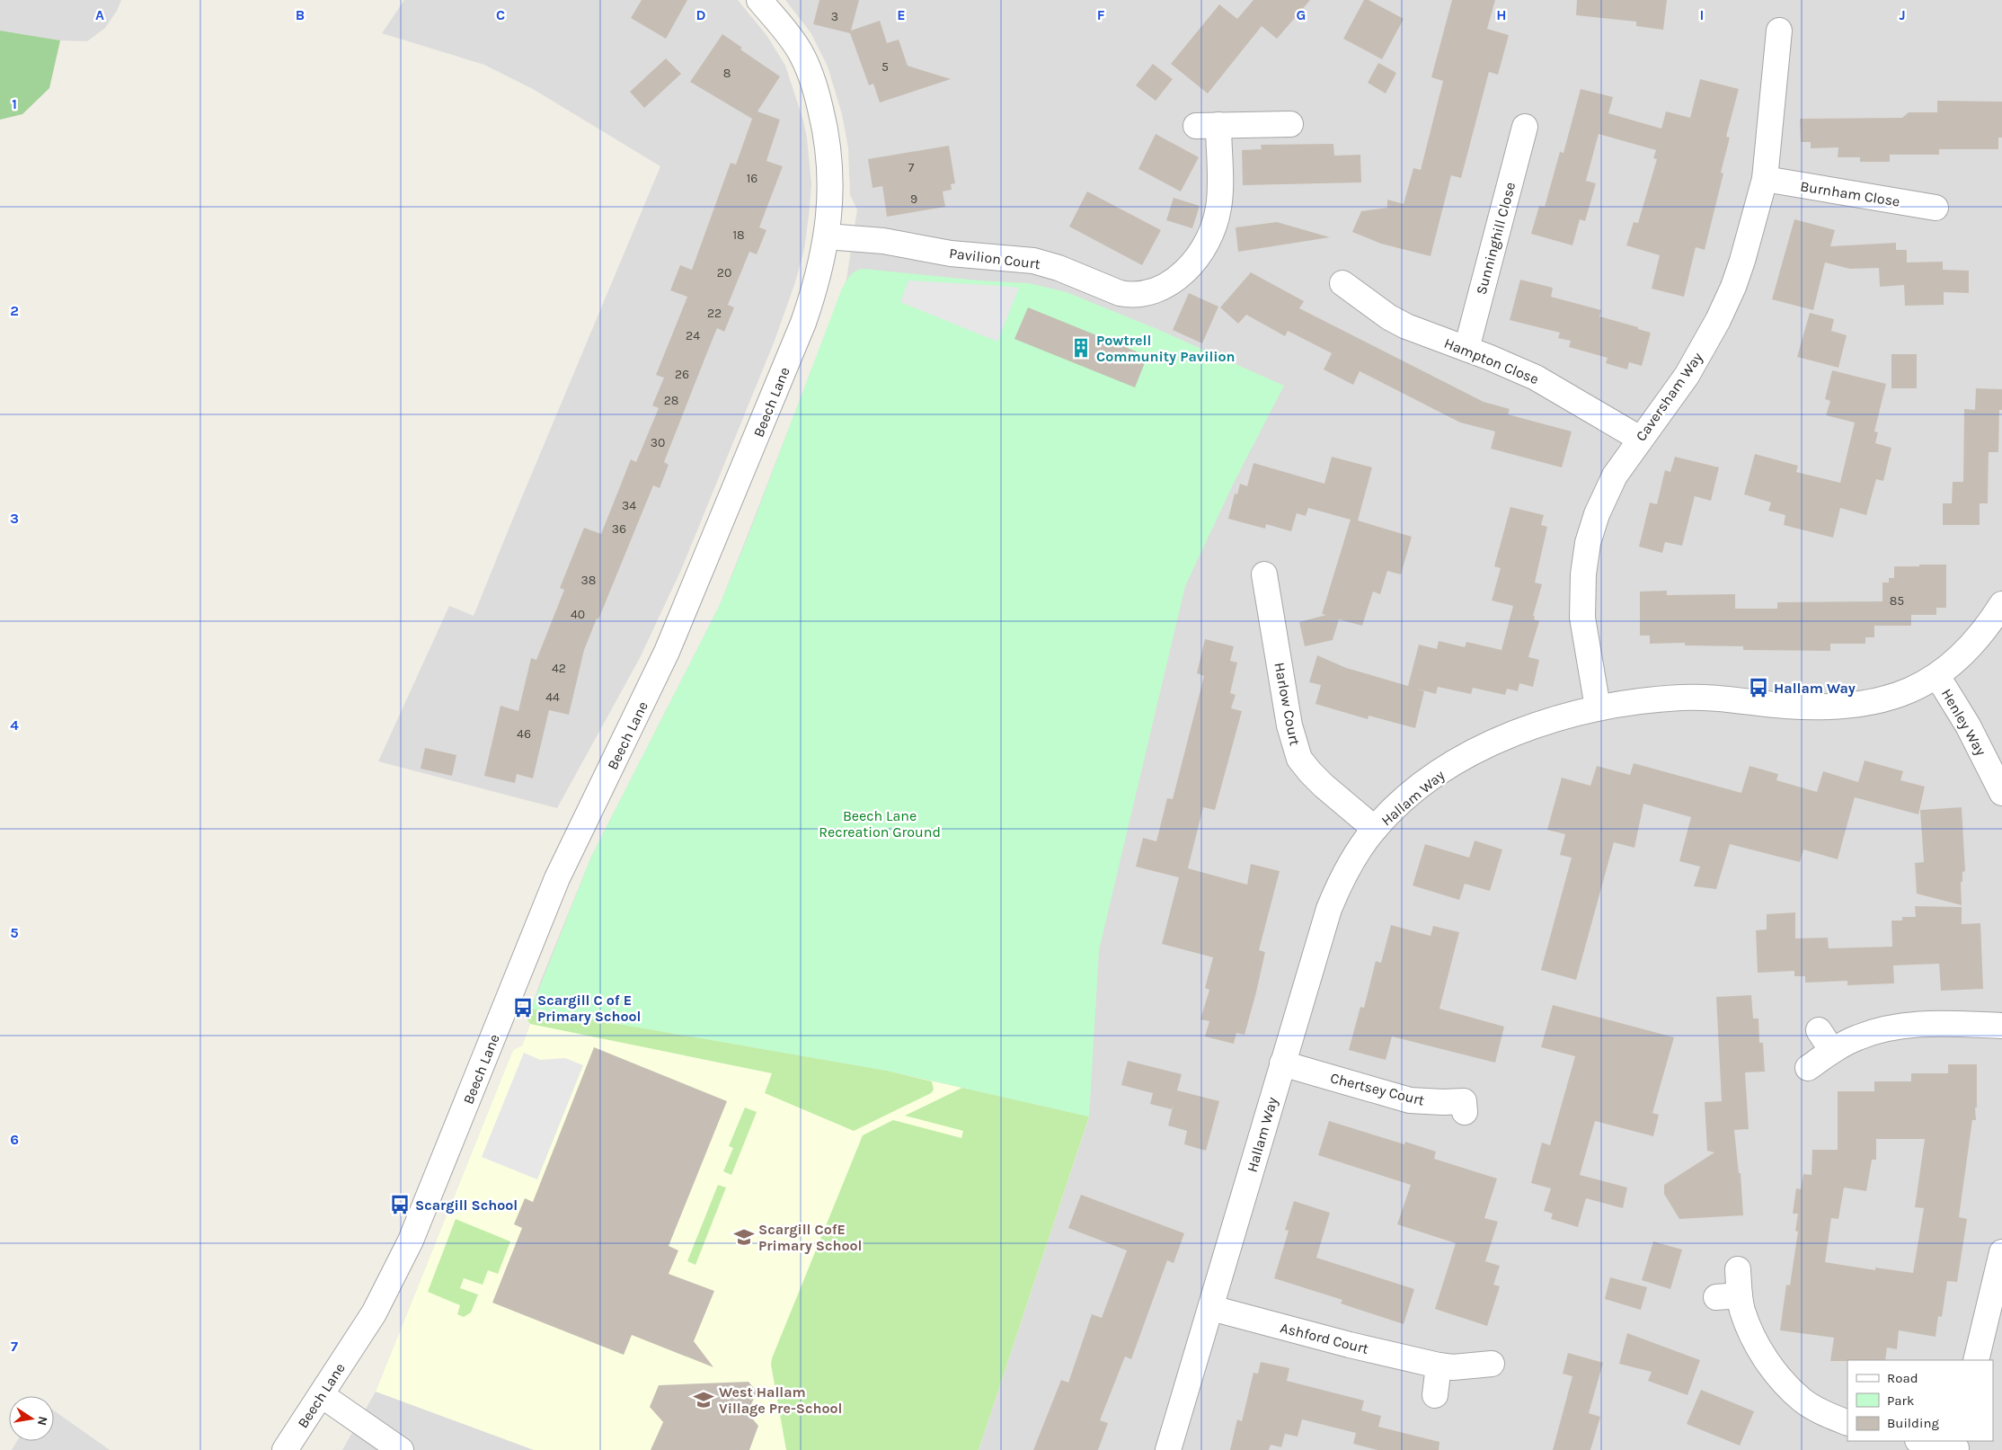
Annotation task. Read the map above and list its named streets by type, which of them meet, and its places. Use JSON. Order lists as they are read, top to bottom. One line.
{"streets":{"street":["Burnham Close","Sunninghill Close","Pavilion Court","Hampton Close","Caversham Way","Beech Lane","Harlow Court","Henley Way","Hallam Way","Chertsey Court","Ashford Court"]},"crossings":[["Burnham Close","Caversham Way"],["Sunninghill Close","Hampton Close"],["Pavilion Court","Beech Lane"],["Hampton Close","Caversham Way"],["Caversham Way","Hallam Way"],["Harlow Court","Hallam Way"],["Henley Way","Hallam Way"],["Hallam Way","Chertsey Court"],["Hallam Way","Ashford Court"]],"parks":["Beech Lane Recreation Ground"],"places":{"building":["Powtrell Community Pavilion"],"bus stop":["Hallam Way","Scargill C of E Primary School","Scargill School"],"school or university":["Scargill CofE Primary School","West Hallam Village Pre-School"]},"house_numbers":["3","5","8","7","16","9","18","20","22","24","26","28","30","34","36","38","85","40","42","44","46"],"legend":["Road","Park","Building"],"north":"right","grid":{"columns":["A","B","C","D","E","F","G","H","I","J"],"rows":["1","2","3","4","5","6","7"]}}
